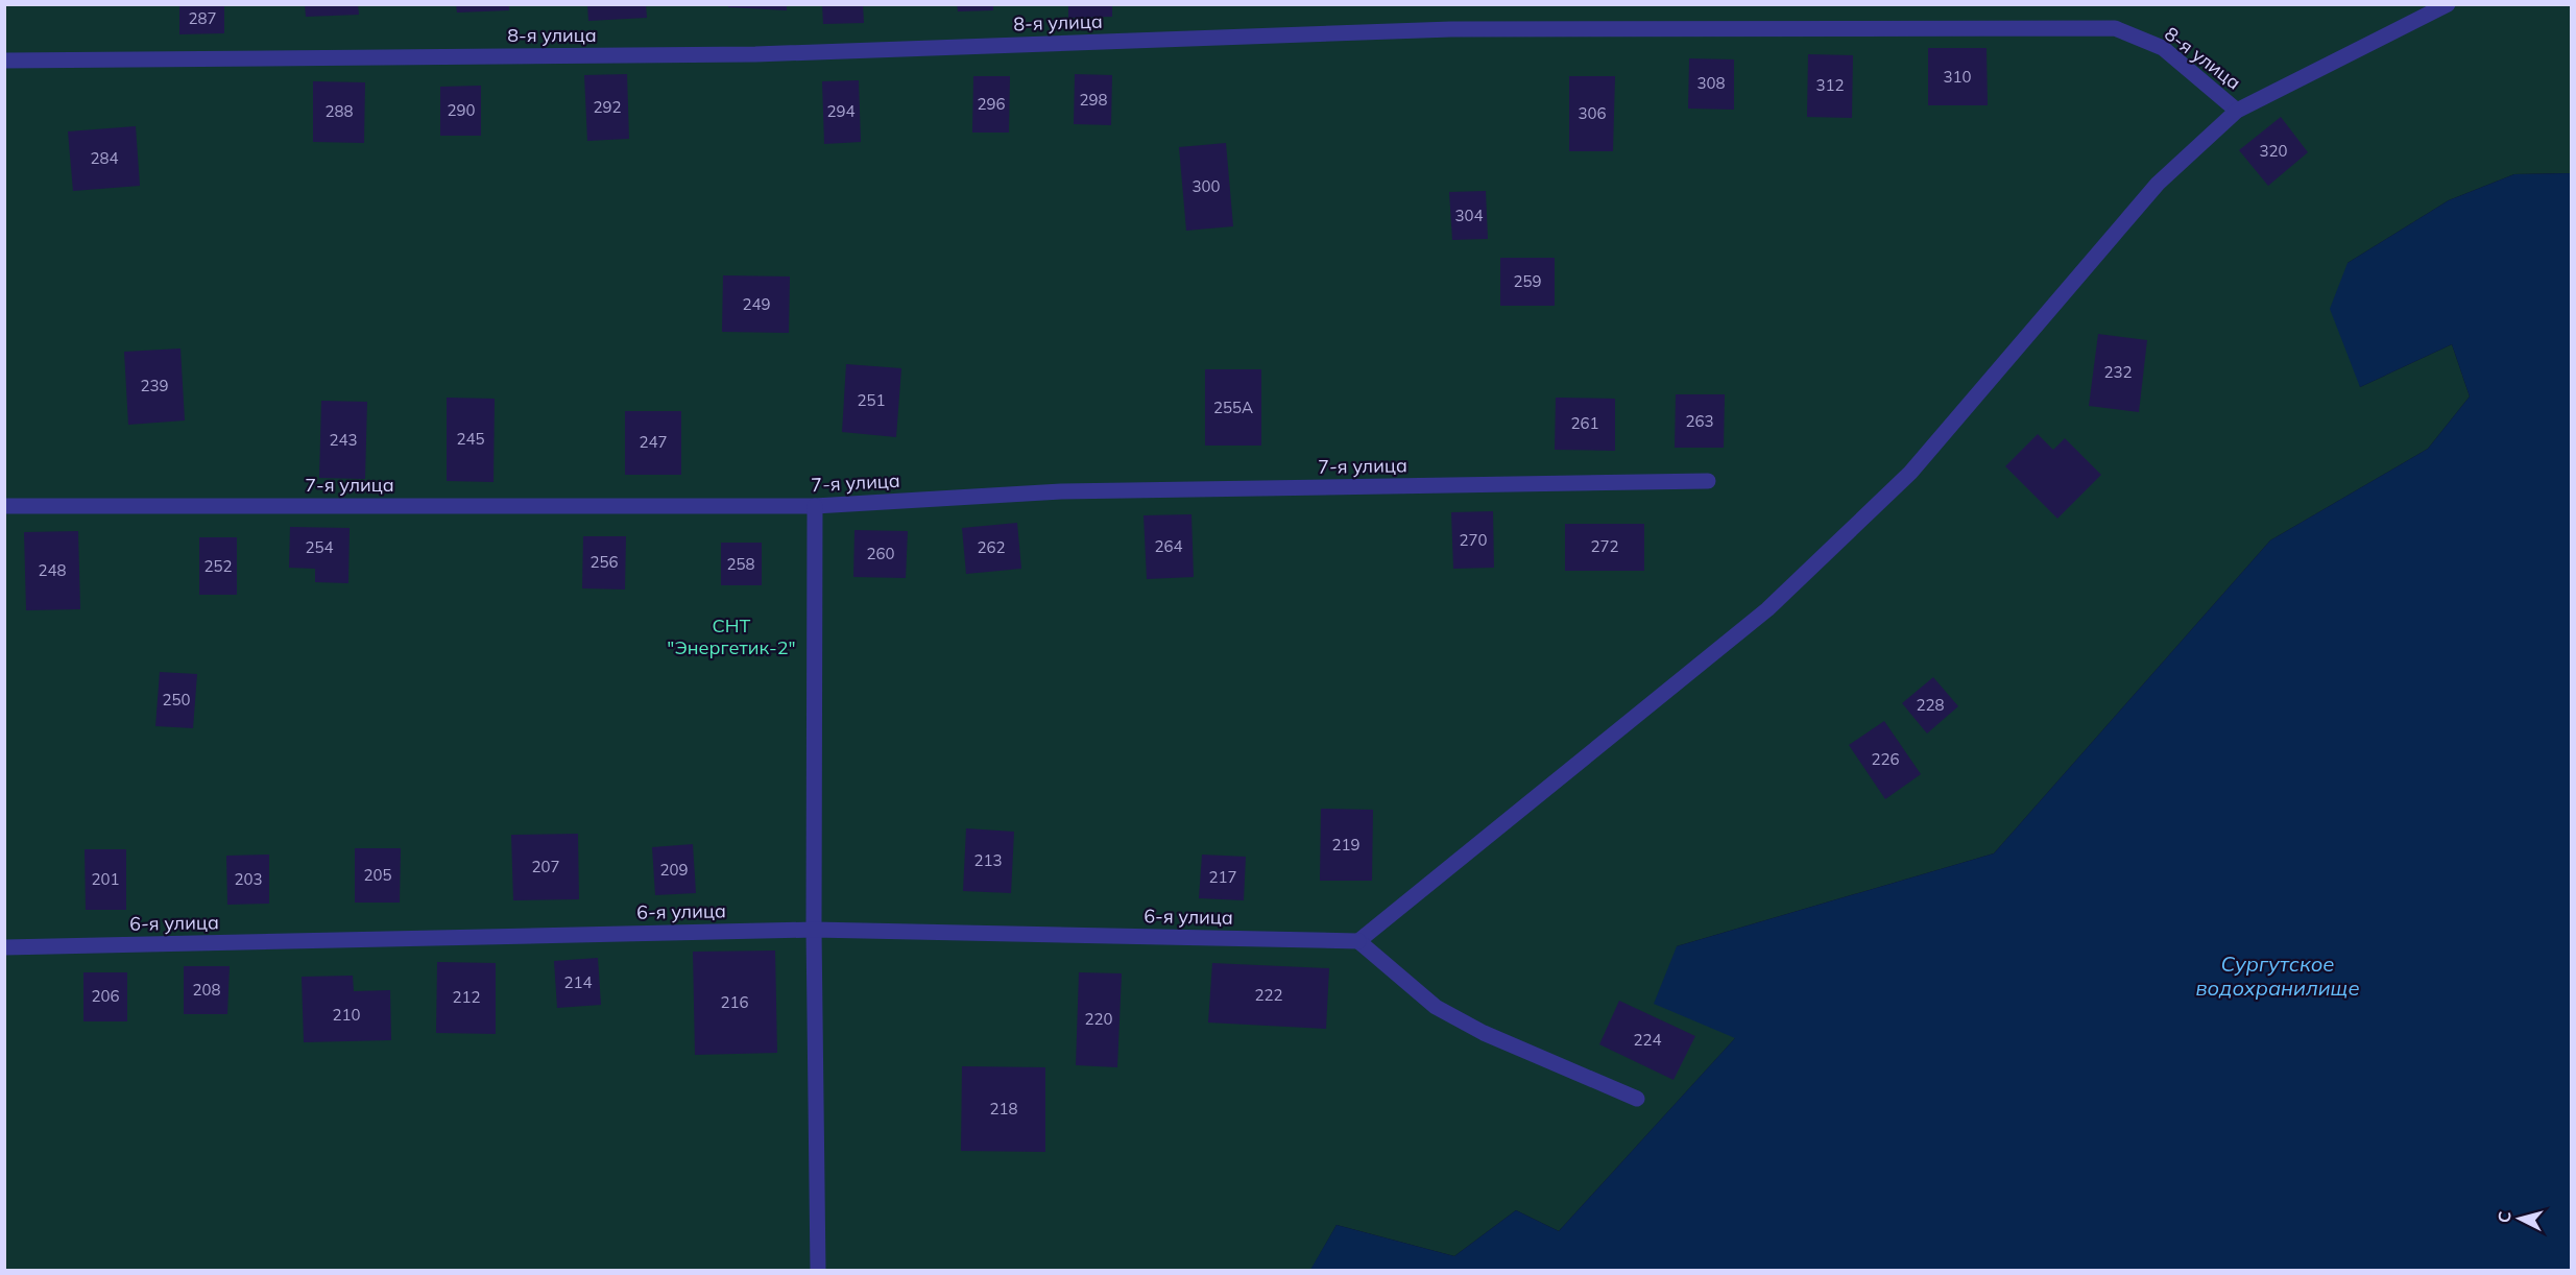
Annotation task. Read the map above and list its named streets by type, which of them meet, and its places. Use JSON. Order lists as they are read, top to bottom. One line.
{"streets":{"street":["8-я улица","7-я улица","6-я улица"]},"water":["Сургутское водохранилище"],"parks":["СHТ \"Энергетик-2\""],"house_numbers":["287","310","308","312","298","296","292","290","288","294","306","320","284","300","304","259","249","232","239","251","255А","263","261","245","243","247","270","264","272","254","262","260","256","258","252","248","250","228","226","219","213","207","209","205","217","201","203","214","208","222","206","212","216","210","220","224","218"],"north":"left"}
